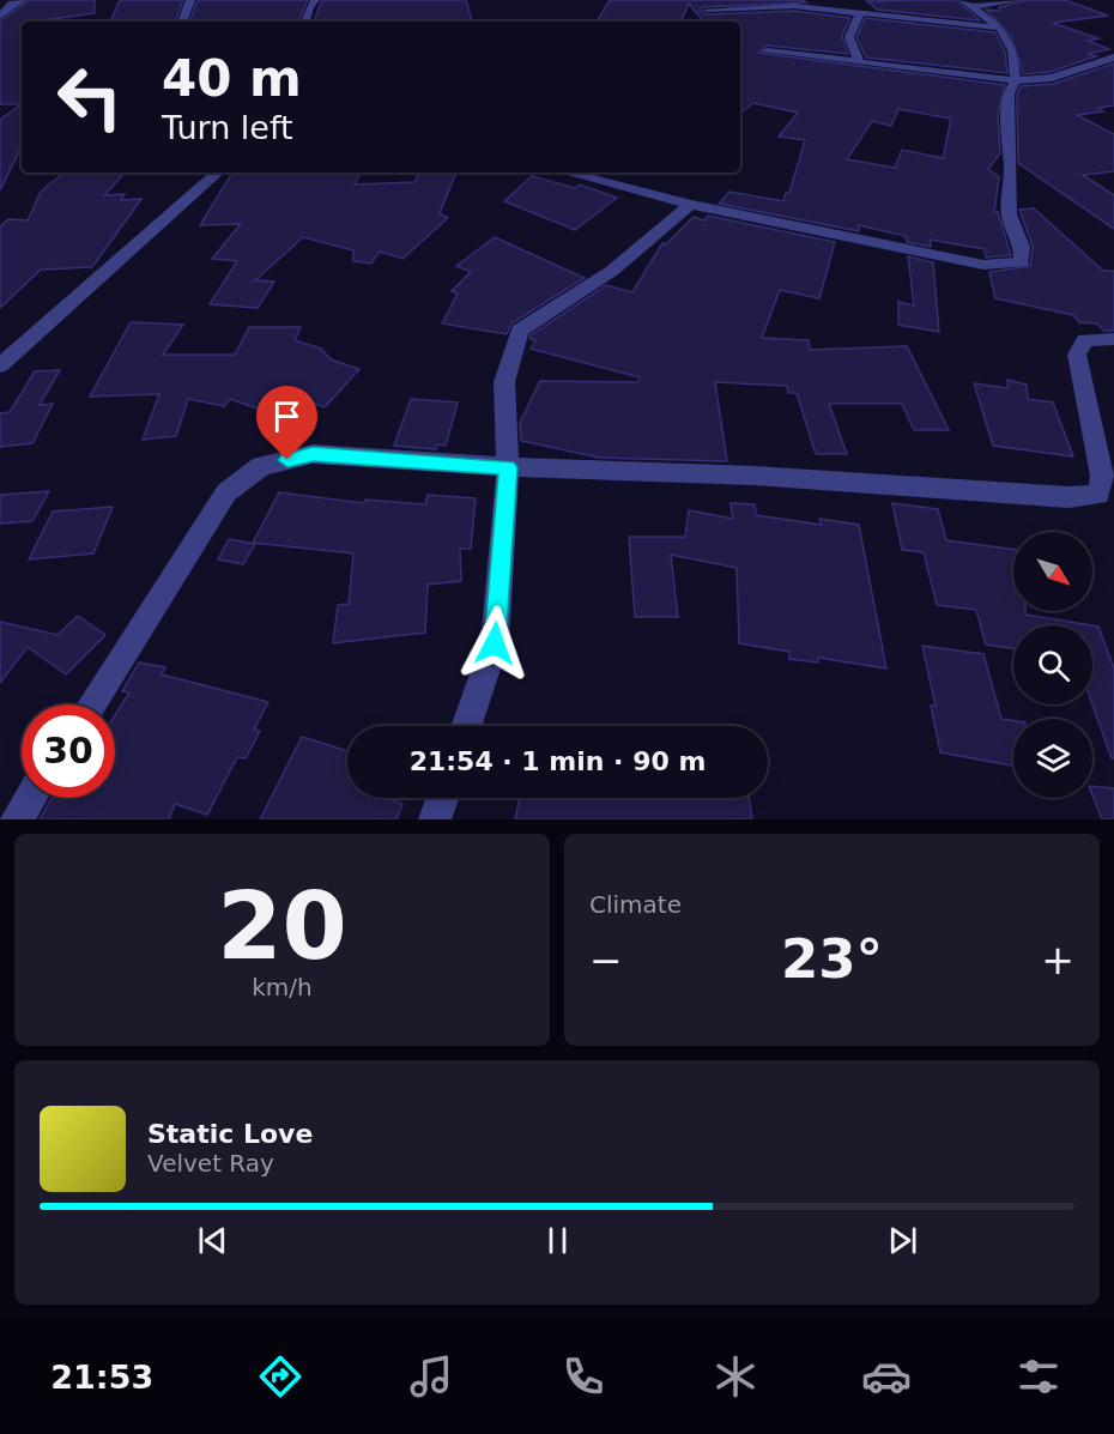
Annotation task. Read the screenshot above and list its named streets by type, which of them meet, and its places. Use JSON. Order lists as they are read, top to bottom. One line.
{"north":"bottom right","page":{"turn":["40 m","Turn left"],"limit":"30","trip":"21:54 · 1 min · 90 m","tile":[["20","km/h"],"Climate"],"heat":["−","23°","+"],"song":["Static Love","Velvet Ray"],"tabs":"21:53"}}
